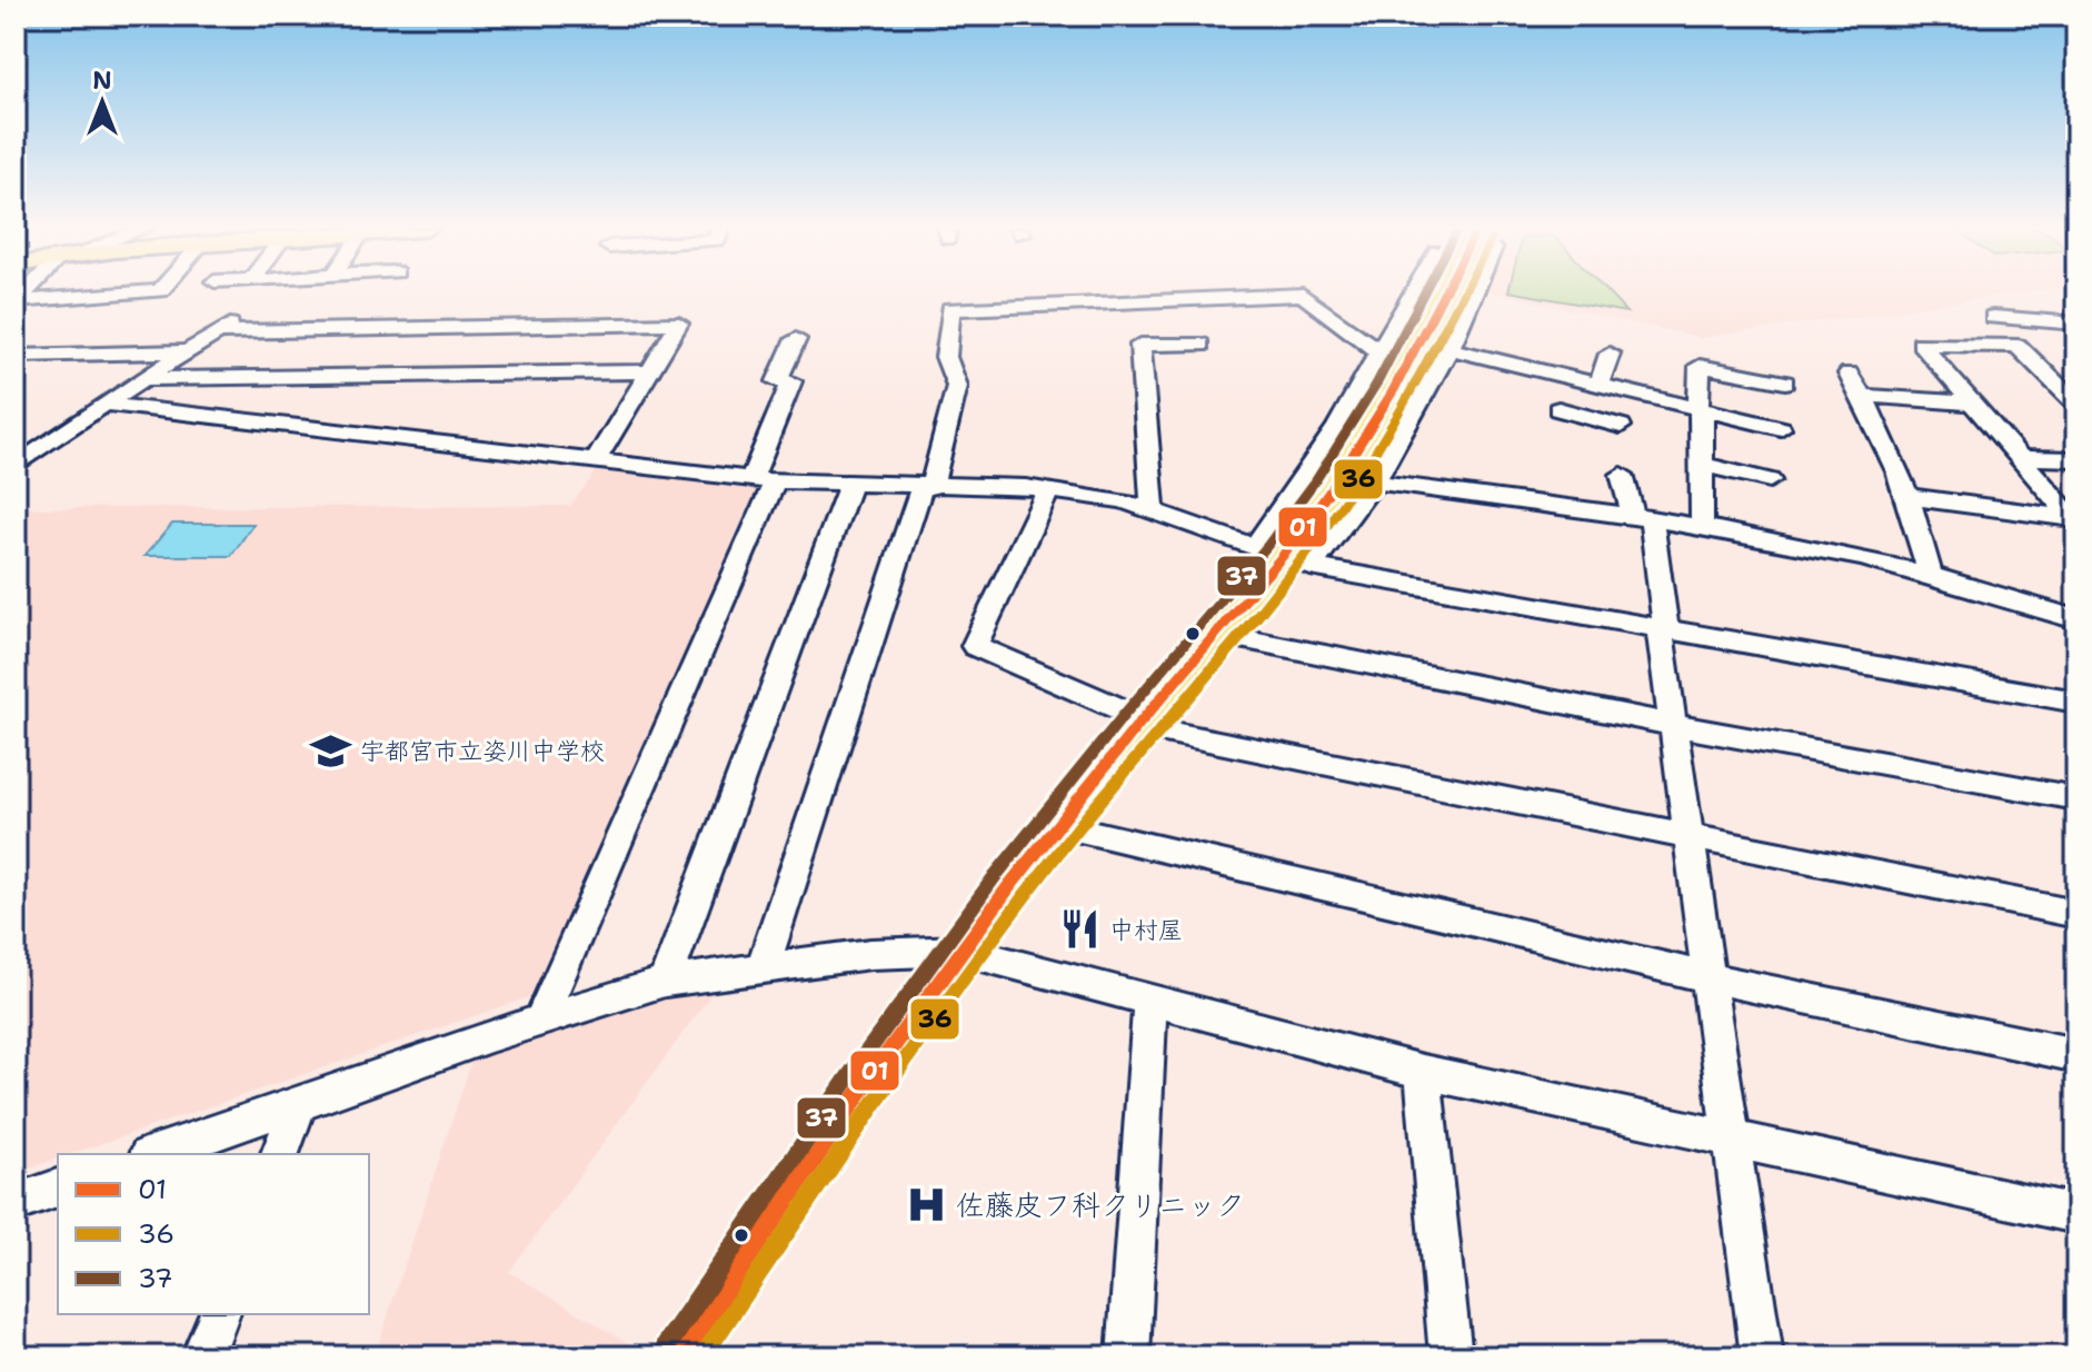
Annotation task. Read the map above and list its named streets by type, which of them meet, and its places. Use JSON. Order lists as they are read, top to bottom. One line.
{"places":{"school or university":["宇都宮市立姿川中学校"],"restaurant":["中村屋"],"hospital":["佐藤皮フ科クリニック"]},"lines":["transit line 01","transit line 36","transit line 37"],"legend":["01","36","37"],"north":"top"}
